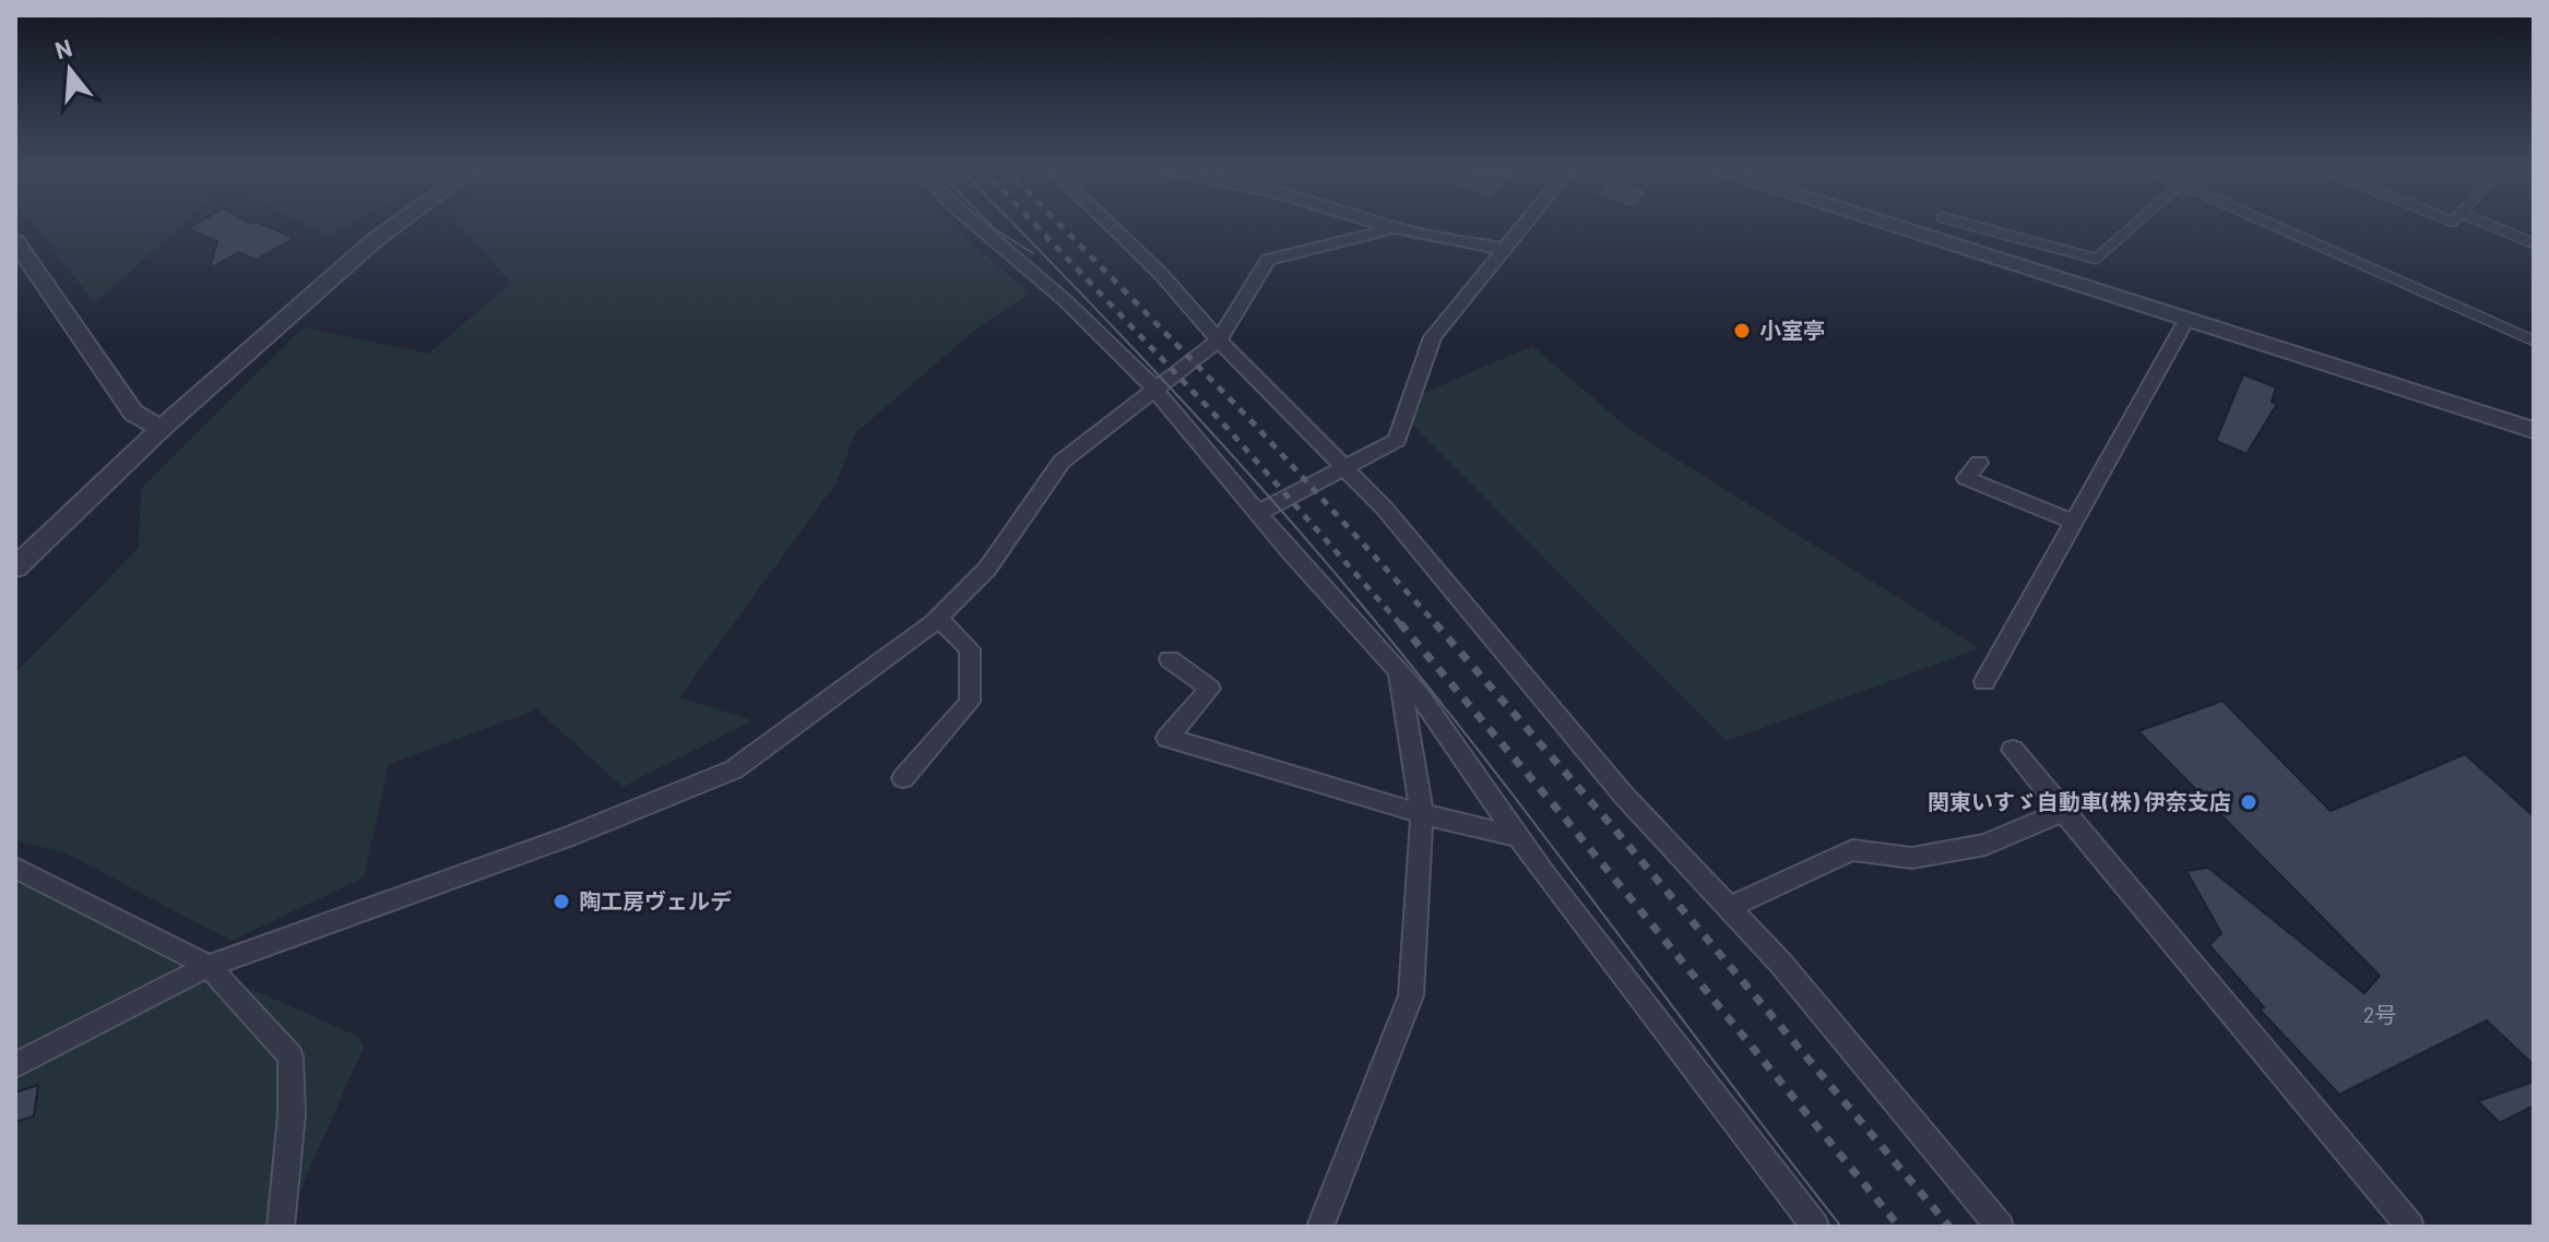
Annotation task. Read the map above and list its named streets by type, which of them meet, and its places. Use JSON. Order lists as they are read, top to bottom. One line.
{"places":["小室亭","関東いすゞ自動車(株) 伊奈支店","陶工房ヴェルデ"],"house_numbers":["2号"],"north":"top"}
